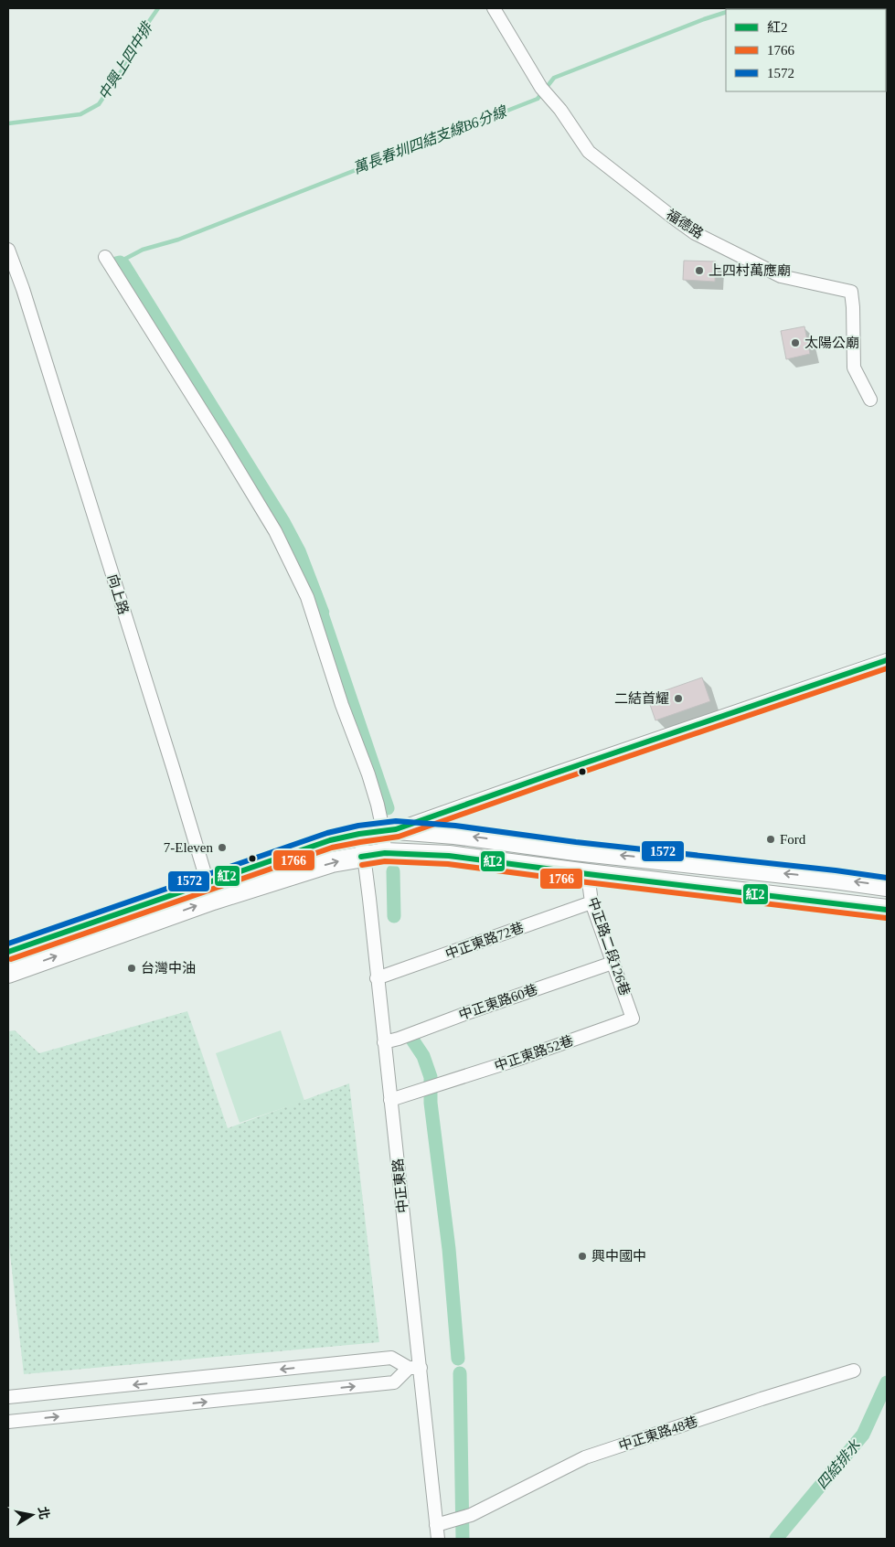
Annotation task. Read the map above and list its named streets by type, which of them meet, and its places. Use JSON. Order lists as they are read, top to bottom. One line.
{"streets":{"street":["福德路","向上路","中正東路72巷","中正路二段126巷","中正東路60巷","中正東路52巷","中正東路","中正東路48巷"]},"crossings":[["中正東路72巷","中正路二段126巷"],["中正東路72巷","中正東路"],["中正路二段126巷","中正東路60巷"],["中正路二段126巷","中正東路52巷"],["中正東路60巷","中正東路"],["中正東路52巷","中正東路"],["中正東路","中正東路48巷"]],"water":["中興上四中排","萬長春圳四結支線B6分線","四結排水"],"places":["上四村萬應廟","太陽公廟","二結首耀","Ford","7-Eleven","台灣中油","興中國中"],"lines":["transit line 紅2","transit line 1766","transit line 1572"],"legend":["紅2","1766","1572"],"north":"right"}
